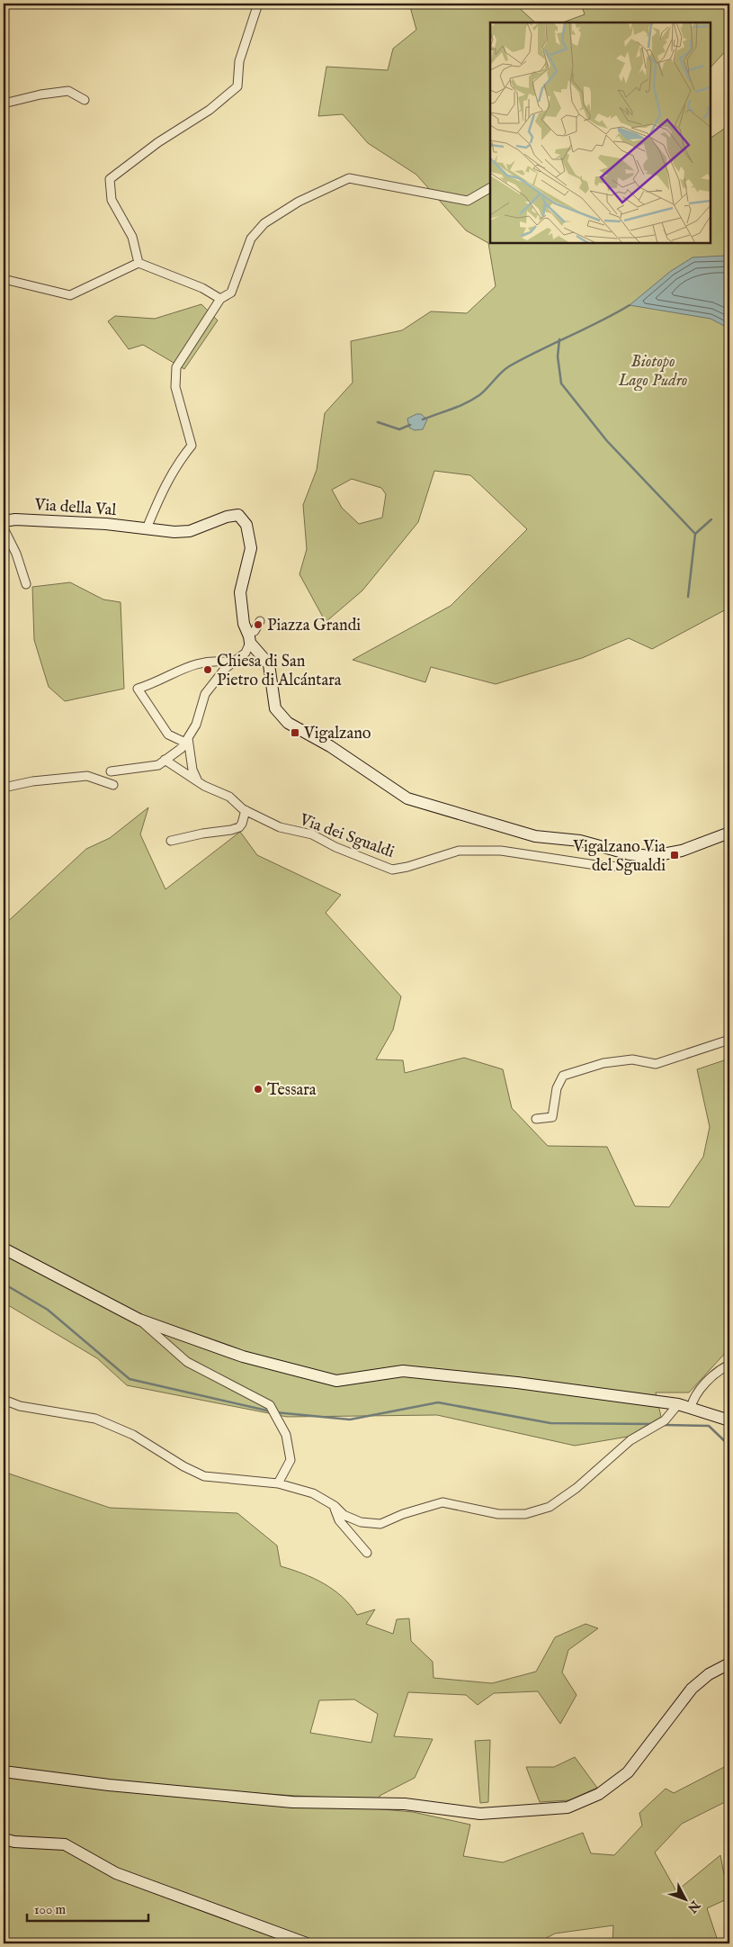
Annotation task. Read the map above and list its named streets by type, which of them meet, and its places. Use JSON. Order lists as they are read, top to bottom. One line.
{"streets":{"main road":["Via della Val"],"street":["Via dei Sgualdi"]},"parks":["Biotopo Lago Pudro"],"places":{"other":["Piazza Grandi","Chiesa di San Pietro di Alcántara","Tessara"],"transit":["Vigalzano","Vigalzano Via del Sgualdi"]},"scale_bar":"100 m","north":"bottom right"}
